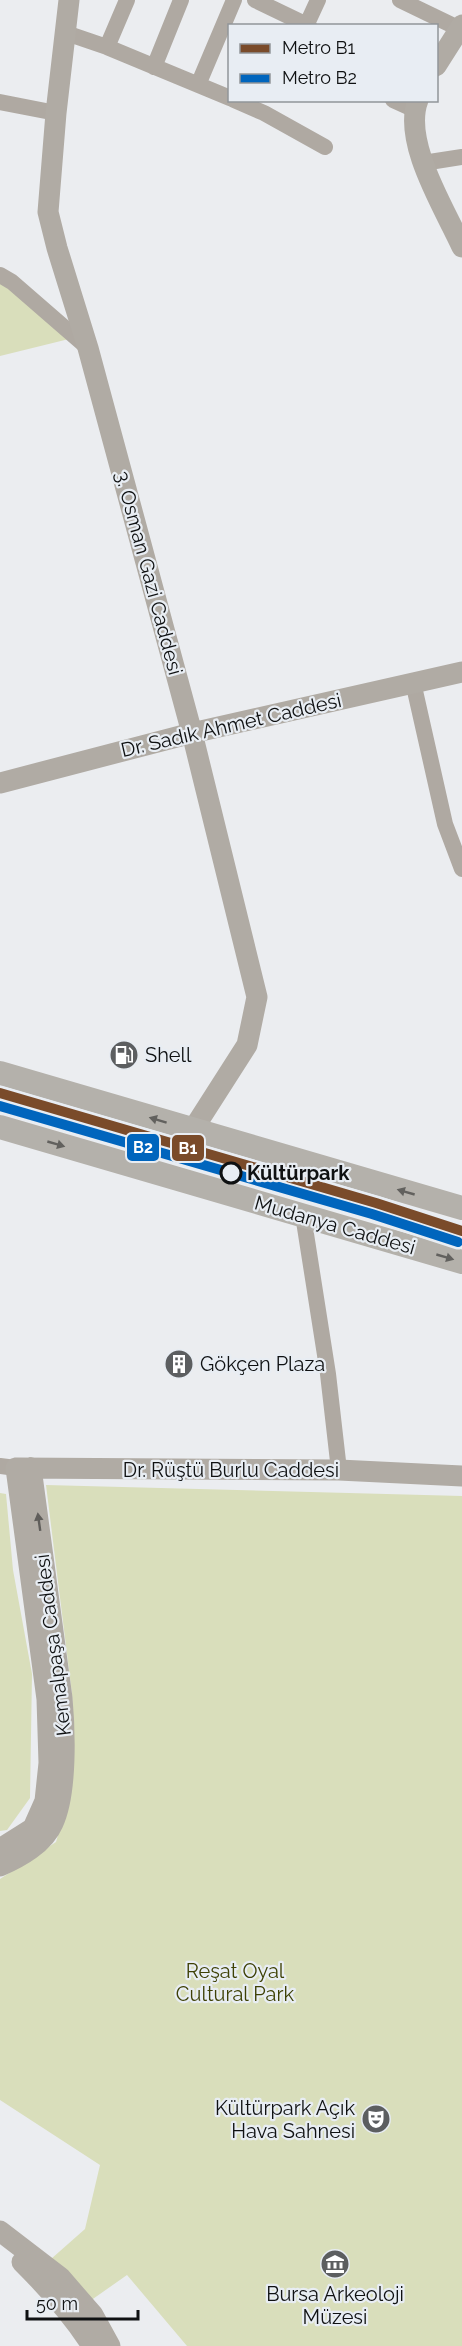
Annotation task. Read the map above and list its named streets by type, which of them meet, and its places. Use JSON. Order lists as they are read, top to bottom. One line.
{"streets":{"highway":["Mudanya Caddesi"],"main road":["3. Osman Gazi Caddesi","Dr. Sadık Ahmet Caddesi","Dr. Rüştü Burlu Caddesi","Kemalpaşa Caddesi"]},"crossings":[["3. Osman Gazi Caddesi","Dr. Sadık Ahmet Caddesi"],["Dr. Rüştü Burlu Caddesi","Kemalpaşa Caddesi"]],"parks":["Reşat Oyal Cultural Park"],"places":{"fuel station":["Shell"],"other":["Kültürpark"],"building":["Gökçen Plaza"],"theatre":["Kültürpark Açık Hava Sahnesi"],"museum":["Bursa Arkeoloji Müzesi"]},"lines":["metro line B1","metro line B2"],"legend":["Metro B1","Metro B2"],"scale_bar":"50 m"}
